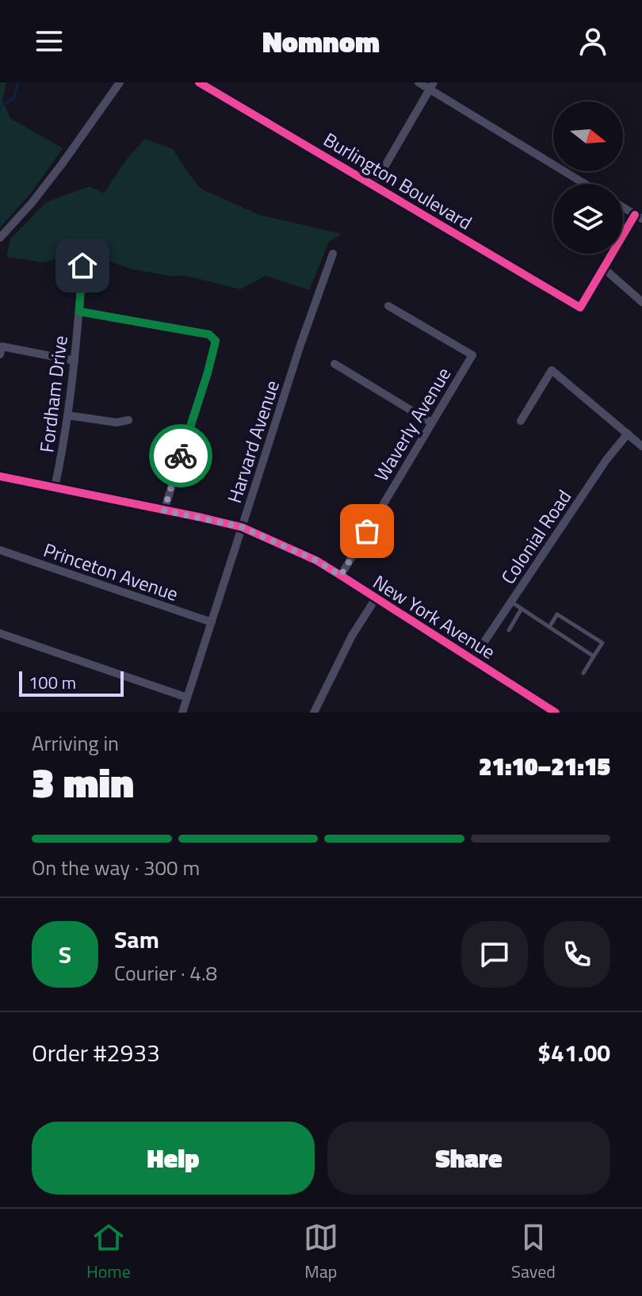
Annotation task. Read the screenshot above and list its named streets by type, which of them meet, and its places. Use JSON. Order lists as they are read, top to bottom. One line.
{"streets":{"street":["Burlington Boulevard","Fordham Drive","Waverly Avenue","Harvard Avenue","Colonial Road","Princeton Avenue","New York Avenue"]},"crossings":[["Fordham Drive","New York Avenue"],["Waverly Avenue","New York Avenue"],["Harvard Avenue","Princeton Avenue"],["Harvard Avenue","New York Avenue"],["Colonial Road","New York Avenue"]],"scale_bar":"100 m","north":"right","page":{"header":"Nomnom","scale":"100 m","heading":["3 min","Arriving in","21:10–21:15"],"panel":["Sam","Courier · 4.8","Order #2933","$41.00"],"bar":"On the way · 300 m","round":"S","buttons":["Help","Share"],"tabs":["Home","Map","Saved"]}}
